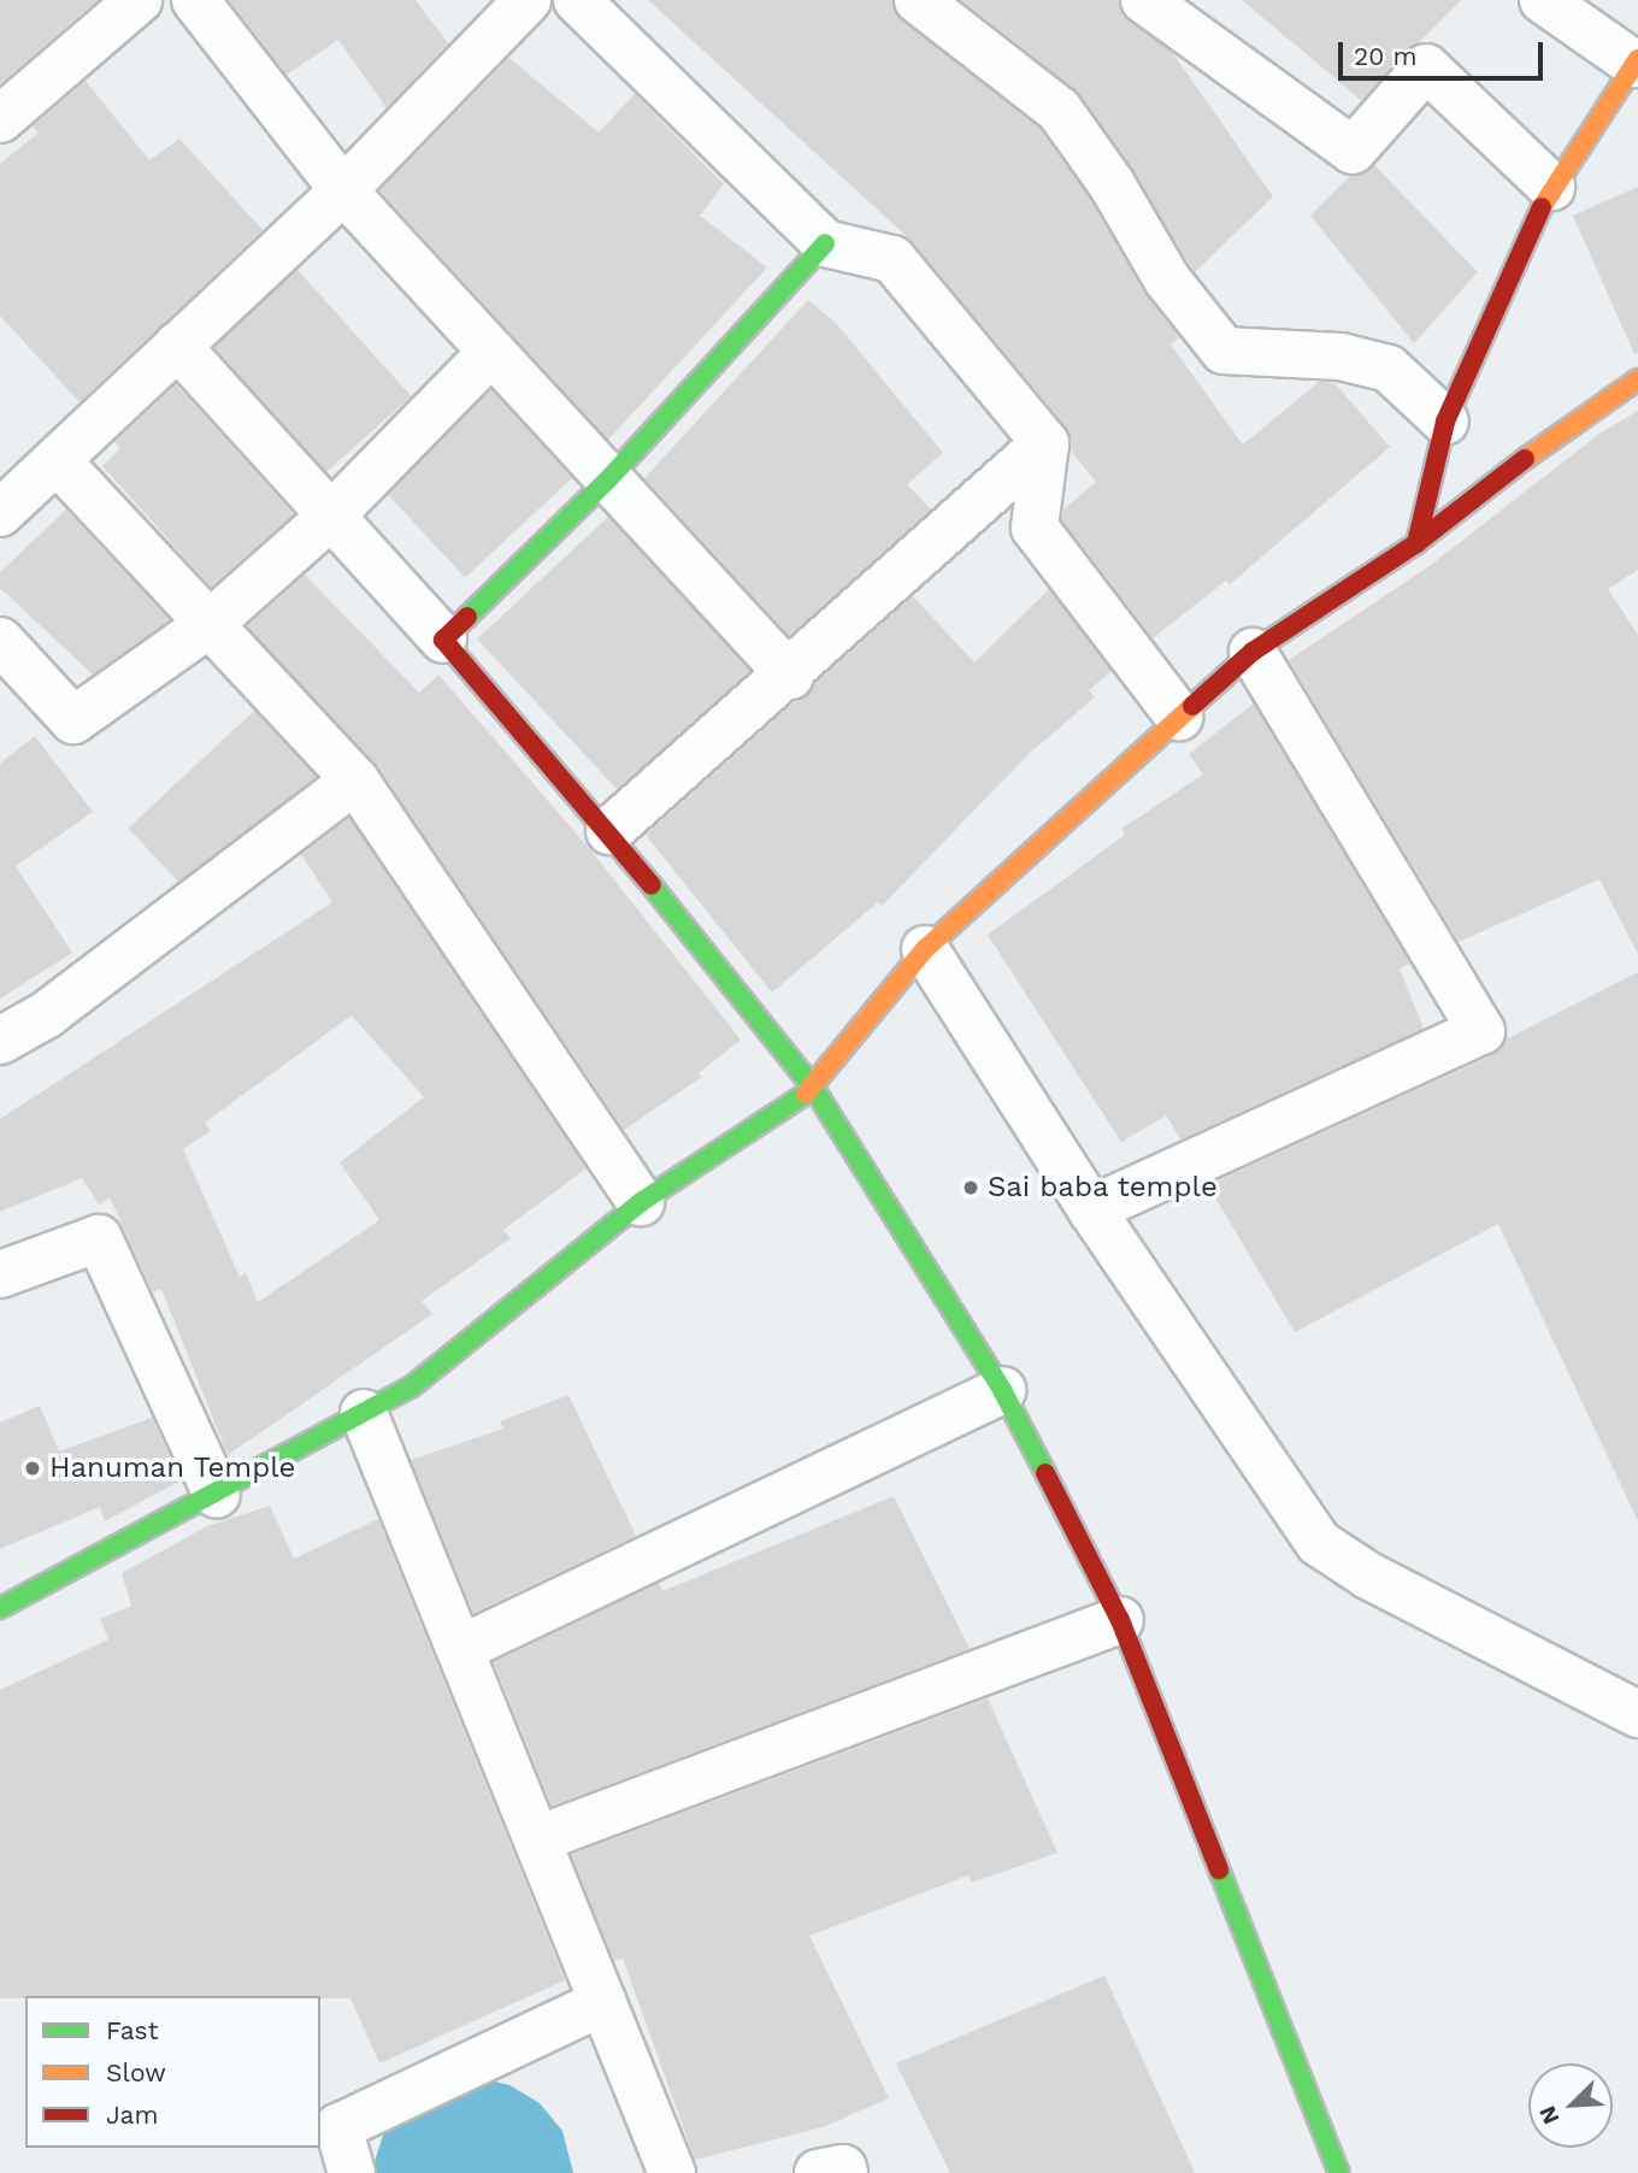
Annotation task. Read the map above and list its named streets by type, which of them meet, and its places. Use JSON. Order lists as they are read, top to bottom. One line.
{"places":["Sai baba temple","Hanuman Temple"],"legend":["Fast","Slow","Jam"],"scale_bar":"20 m","north":"bottom left"}
